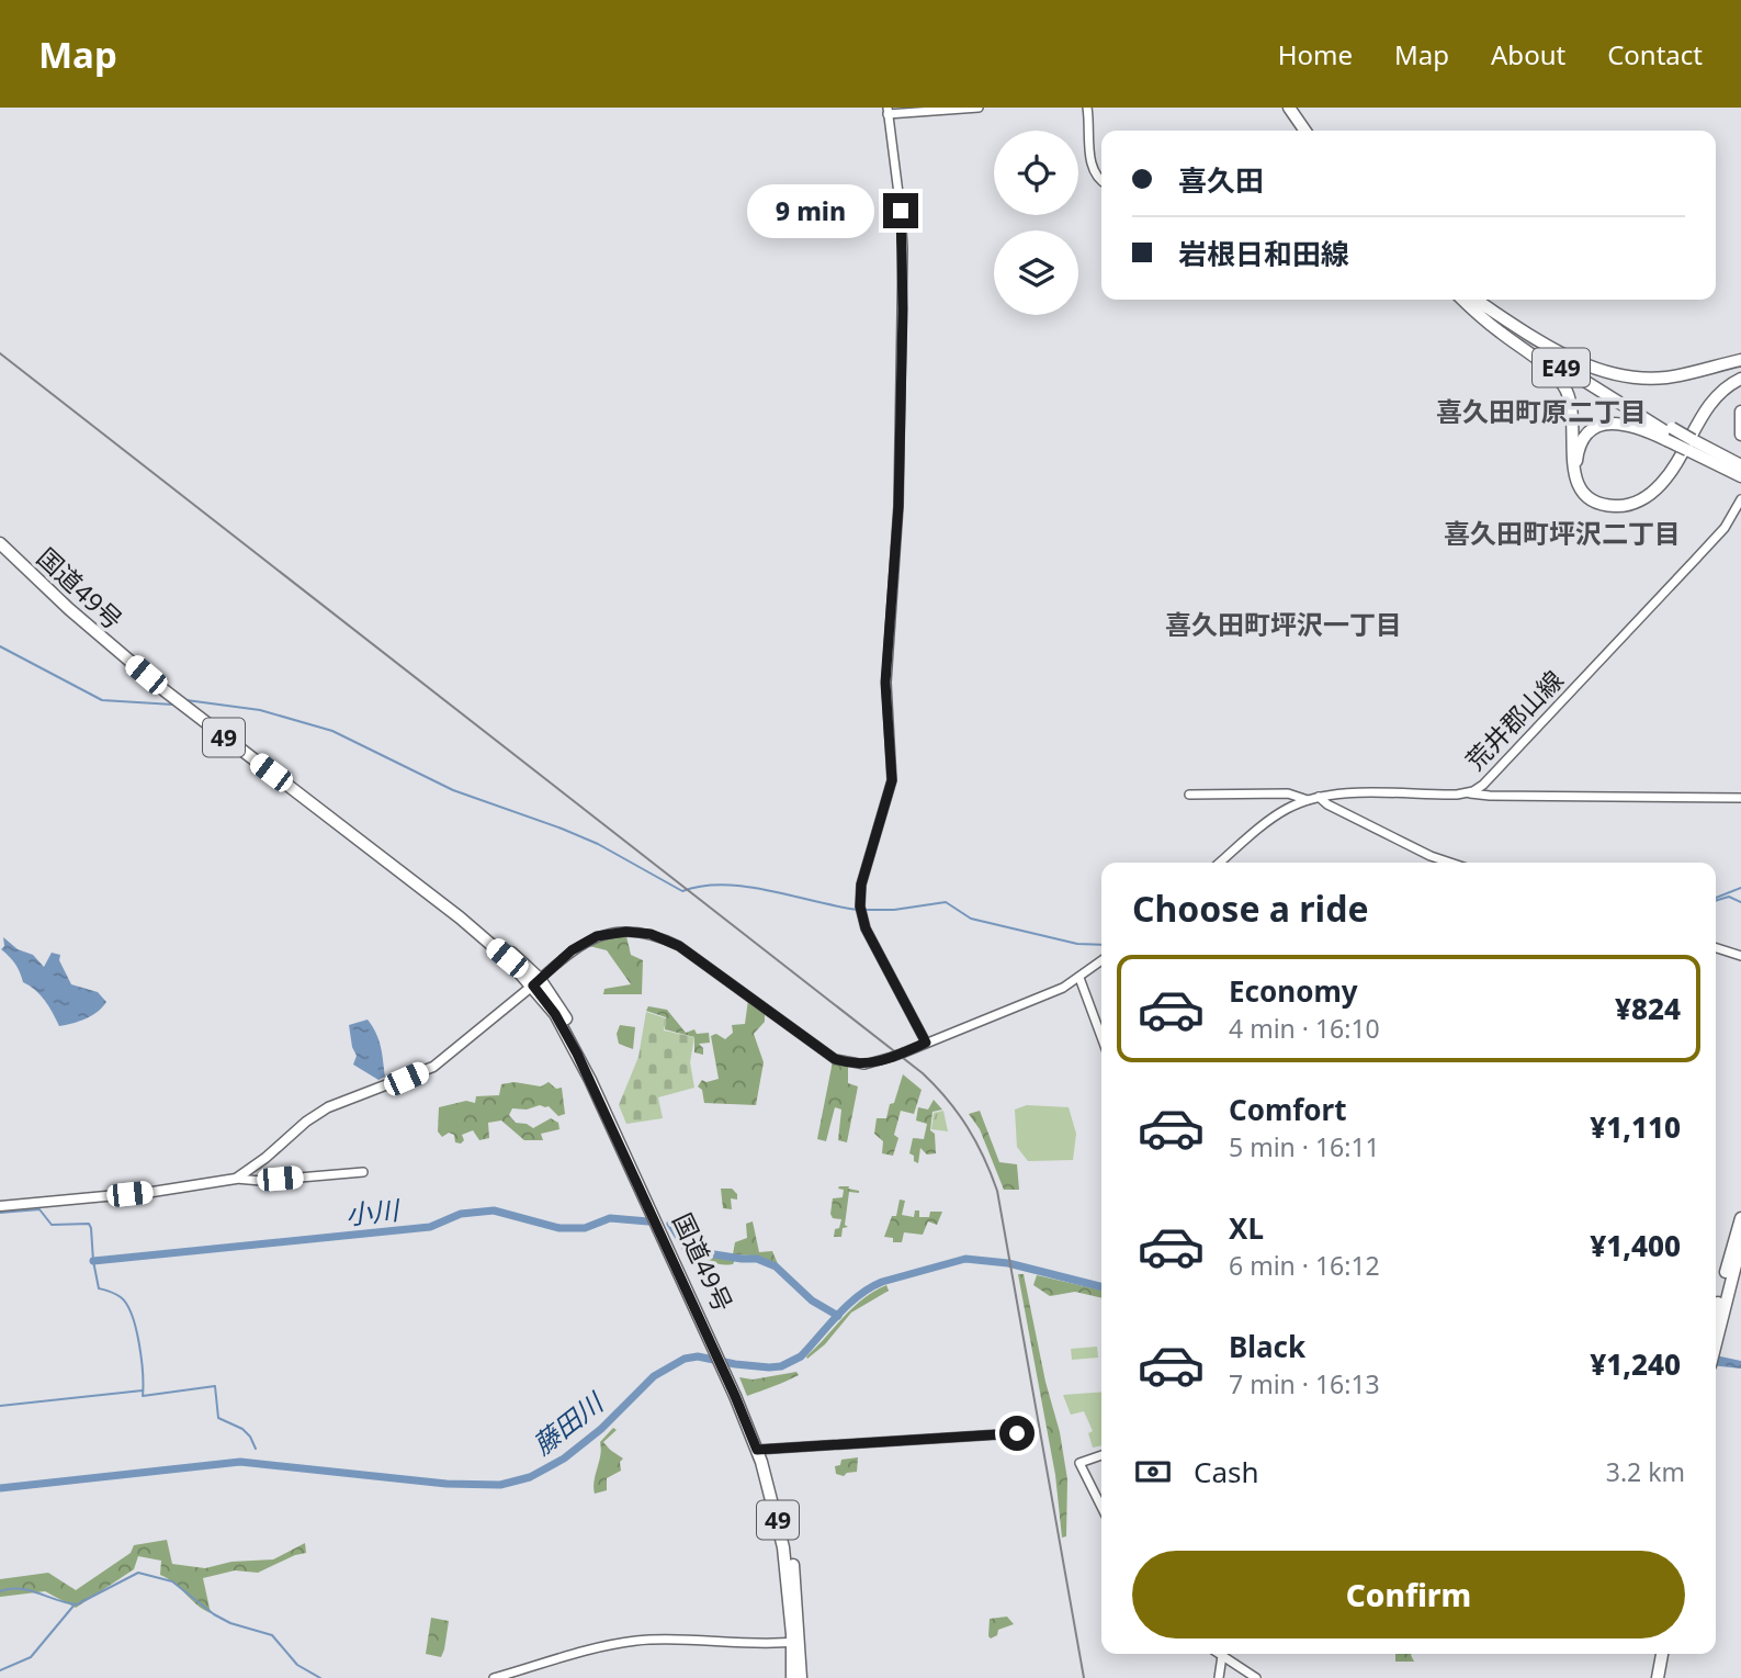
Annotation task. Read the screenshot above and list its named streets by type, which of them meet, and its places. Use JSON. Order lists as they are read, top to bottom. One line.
{"streets":{"highway":["E49","国道49号","49"],"main road":["荒井郡山線"]},"districts":["喜久田町原二丁目","喜久田町坪沢二丁目","喜久田町坪沢一丁目"],"water":["小川","藤田川"],"page":{"header":"Map","nav":["Home","Map","About","Contact"],"banner":["喜久田","岩根日和田線"],"bubble":"9 min","heading":"Choose a ride","list":[{"name":"Economy","note":"4 min · 16:10","value":"¥824"},{"name":"Comfort","note":"5 min · 16:11","value":"¥1,110"},{"name":"XL","note":"6 min · 16:12","value":"¥1,400"},{"name":"Black","note":"7 min · 16:13","value":"¥1,240"}],"pay":["Cash","3.2 km"],"buttons":"Confirm"}}
